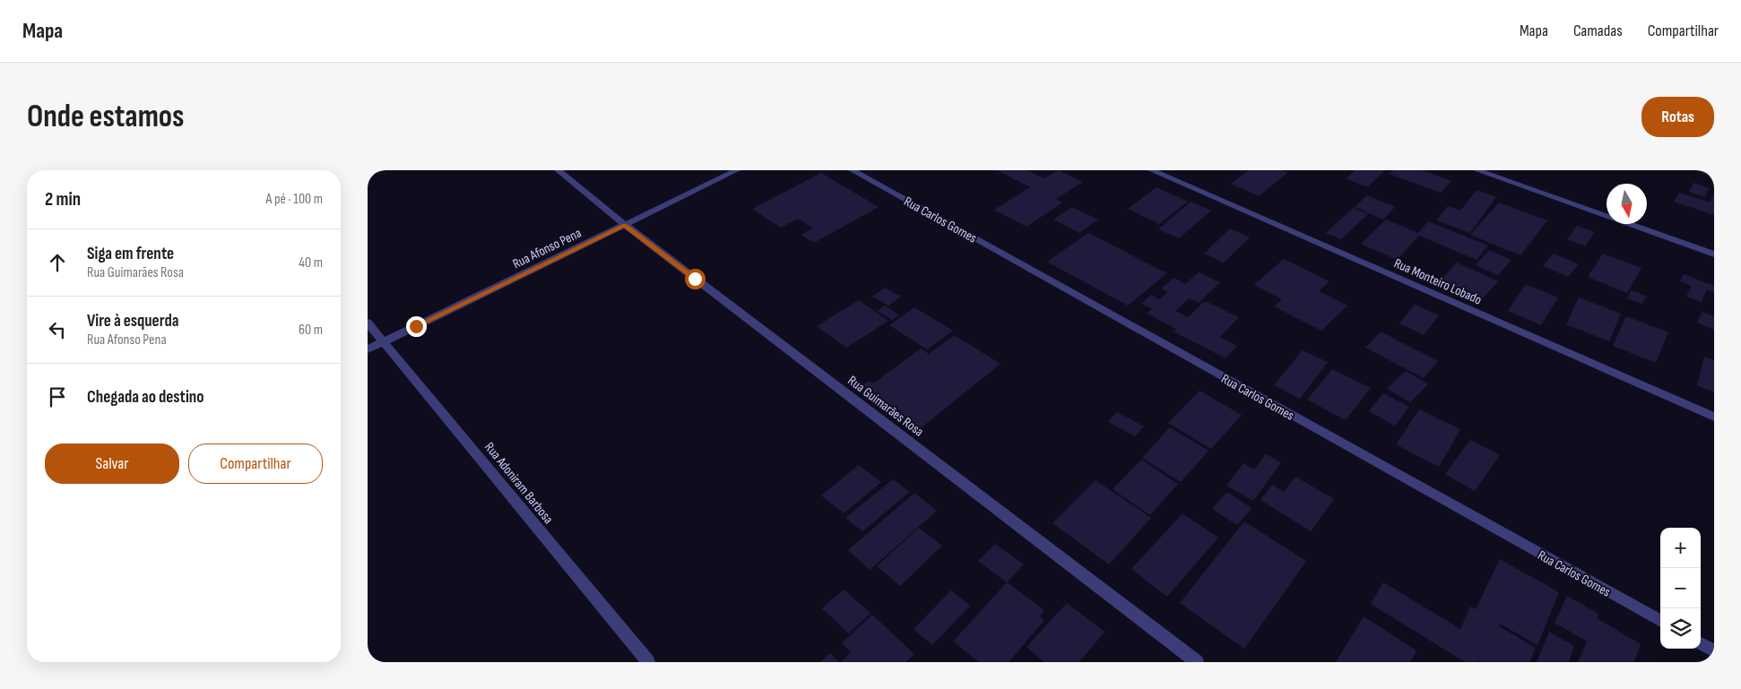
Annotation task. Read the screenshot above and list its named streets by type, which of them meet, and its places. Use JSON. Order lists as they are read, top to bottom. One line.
{"streets":{"street":["Rua Carlos Gomes","Rua Afonso Pena","Rua Monteiro Lobado","Rua Guimarães Rosa","Rua Adoniram Barbosa"]},"crossings":[["Rua Afonso Pena","Rua Guimarães Rosa"],["Rua Afonso Pena","Rua Adoniram Barbosa"]],"north":"bottom","page":{"header":"Mapa","nav":["Mapa","Camadas","Compartilhar"],"buttons":["Rotas",["Salvar","Compartilhar"]],"title":"Onde estamos","heading":["2 min","A pé · 100 m"],"list":[["Siga em frente","Rua Guimarães Rosa","40 m"],["Vire à esquerda","Rua Afonso Pena","60 m"],"Chegada ao destino"],"map_buttons":["+","−"]}}
